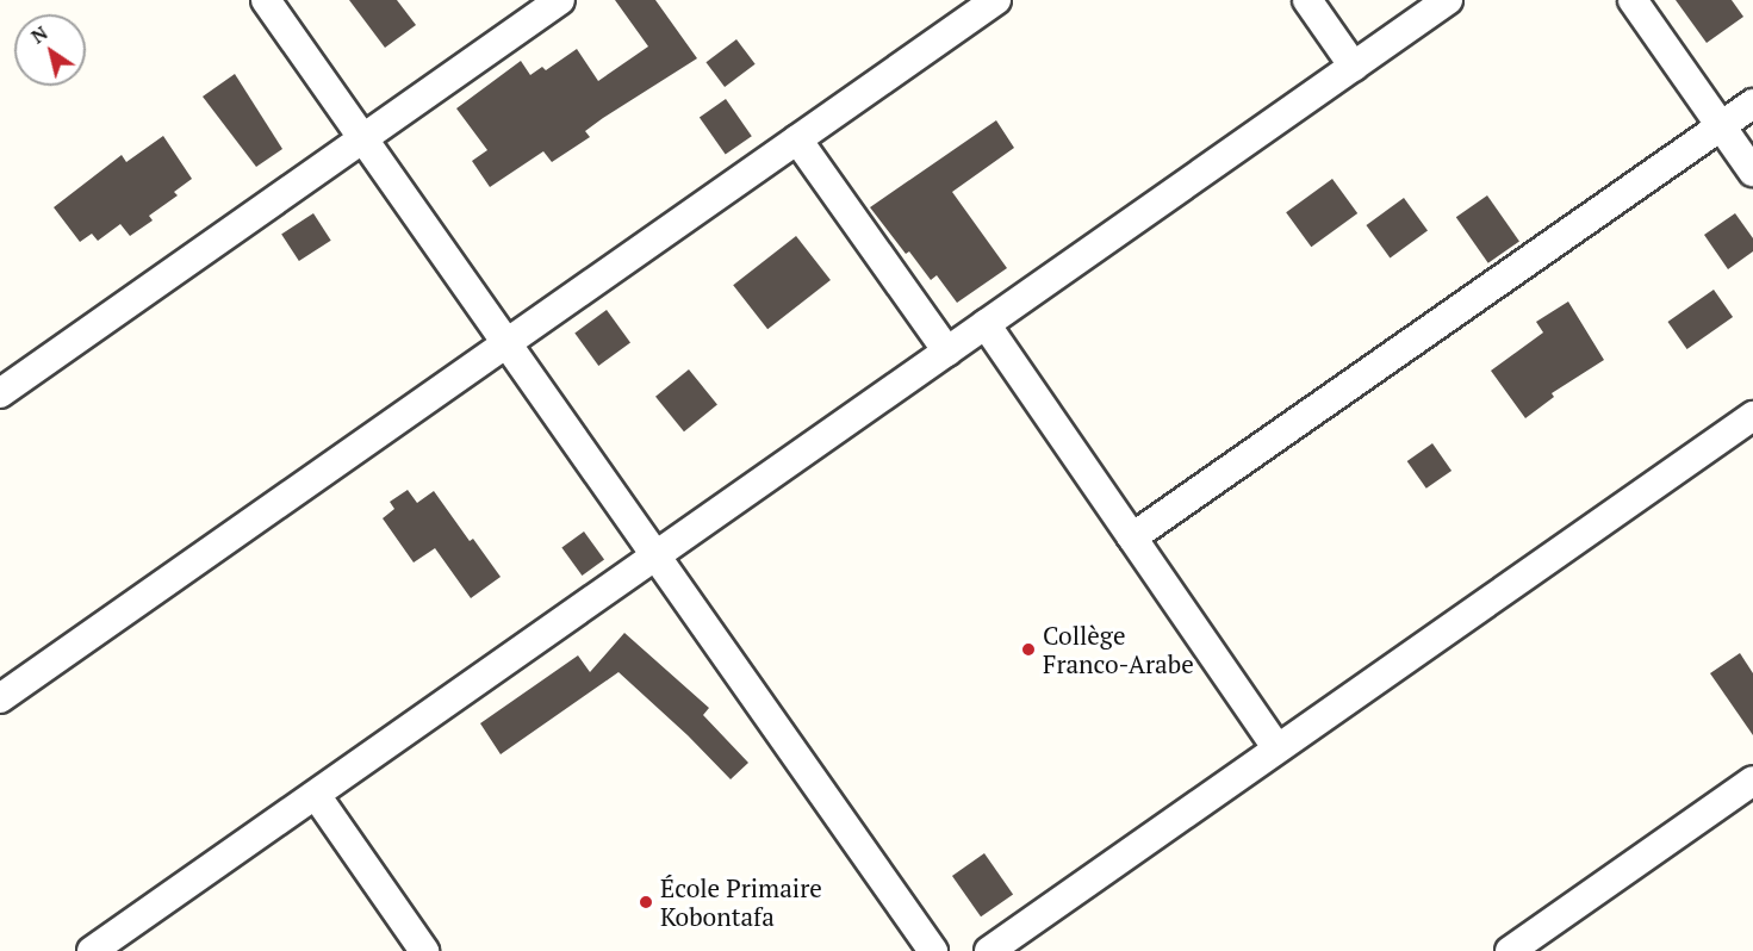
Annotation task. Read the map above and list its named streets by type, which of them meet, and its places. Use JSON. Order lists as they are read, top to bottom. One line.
{"places":["Collège Franco-Arabe","École Primaire Kobontafa"],"north":"top left"}
